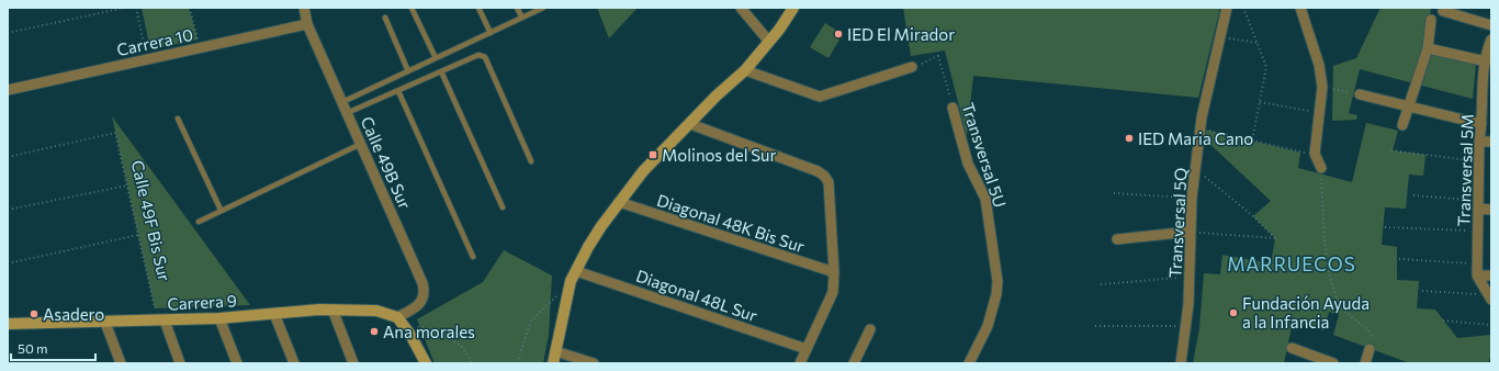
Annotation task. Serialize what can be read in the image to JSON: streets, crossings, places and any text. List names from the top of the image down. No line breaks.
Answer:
{"streets":{"street":["Carrera 10","Transversal 5U","Calle 49B Sur","Transversal 5M","Diagonal 48K Bis Sur","Transversal 5Q","Diagonal 48L Sur","Carrera 9"],"path":["Calle 49F Bis Sur"]},"crossings":[["Carrera 10","Calle 49B Sur"],["Calle 49B Sur","Carrera 9"],["Calle 49F Bis Sur","Carrera 9"]],"districts":["MARRUECOS"],"places":{"other":["IED El Mirador","IED Maria Cano","Fundación Ayuda a la Infancia","Asadero","Ana morales"],"transit":["Molinos del Sur"]},"scale_bar":"50 m"}
